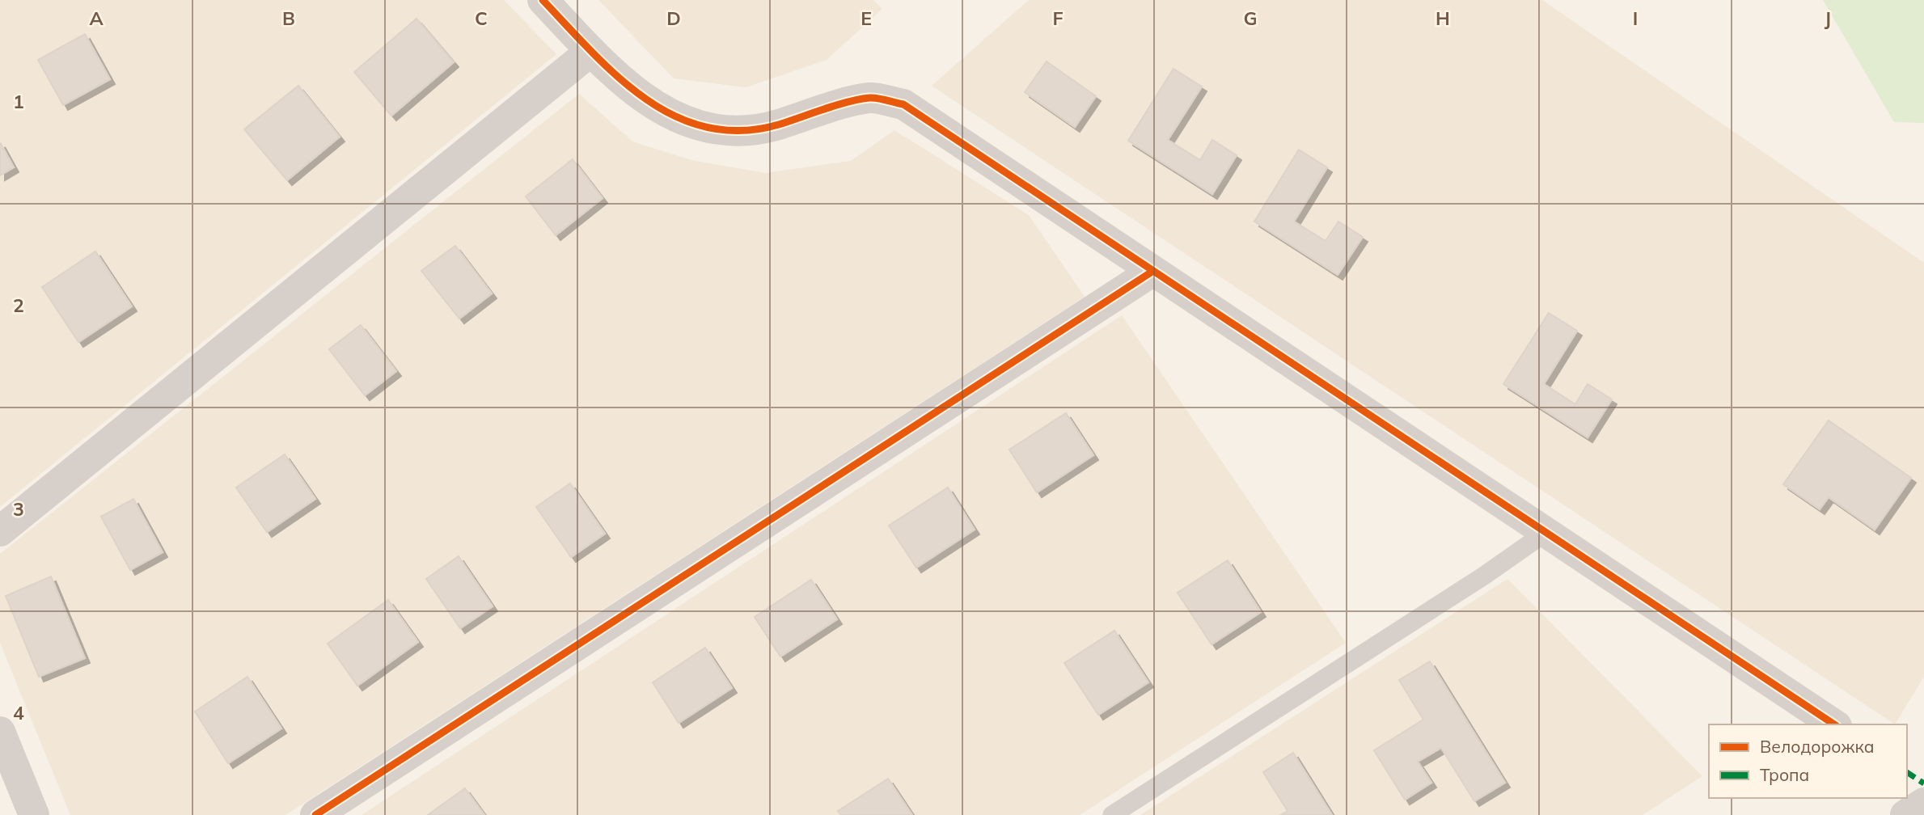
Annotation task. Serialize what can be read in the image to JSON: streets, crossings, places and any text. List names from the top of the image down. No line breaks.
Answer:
{"legend":["Велодорожка","Тропа"],"grid":{"columns":["A","B","C","D","E","F","G","H","I","J"],"rows":["1","2","3","4"]}}
